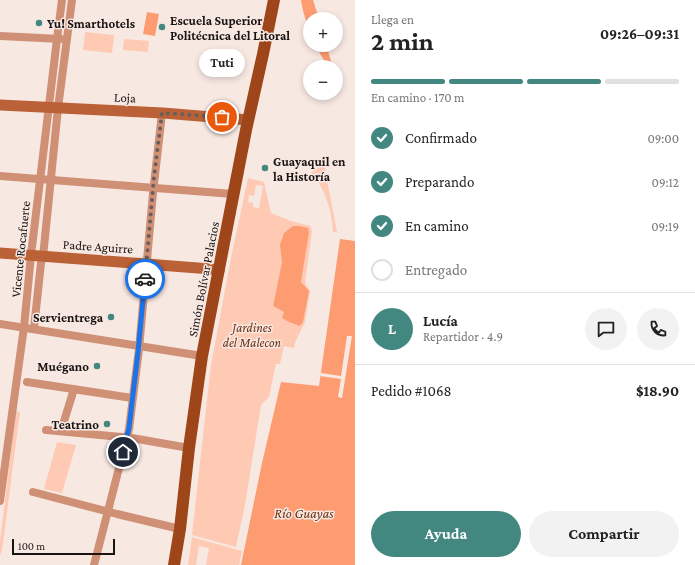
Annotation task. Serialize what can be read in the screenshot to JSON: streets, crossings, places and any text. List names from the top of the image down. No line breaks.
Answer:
{"streets":{"main road":["Loja","Padre Aguirre","Simón Bolívar Palacios"],"street":["Vicente Rocafuerte"]},"crossings":[["Loja","Vicente Rocafuerte"],["Loja","Simón Bolívar Palacios"],["Padre Aguirre","Vicente Rocafuerte"],["Padre Aguirre","Simón Bolívar Palacios"]],"water":["Río Guayas"],"parks":["Jardines del Malecon"],"places":["Yu! Smarthotels","Escuela Superior Politécnica del Litoral","Tuti","Guayaquil en la Historía","Servientrega","Muégano","Teatrino"],"scale_bar":"100 m","page":{"heading":["2 min","Llega en","09:26–09:31"],"panel":["Lucía","Repartidor · 4.9","Pedido #1068","$18.90"],"map_buttons":["+","−"],"bubble":"Tuti","bar":"En camino · 170 m","list":[["Confirmado","09:00"],["Preparando","09:12"],["En camino","09:19"],"Entregado"],"round":"L","buttons":["Ayuda","Compartir"],"scale":"100 m"}}
